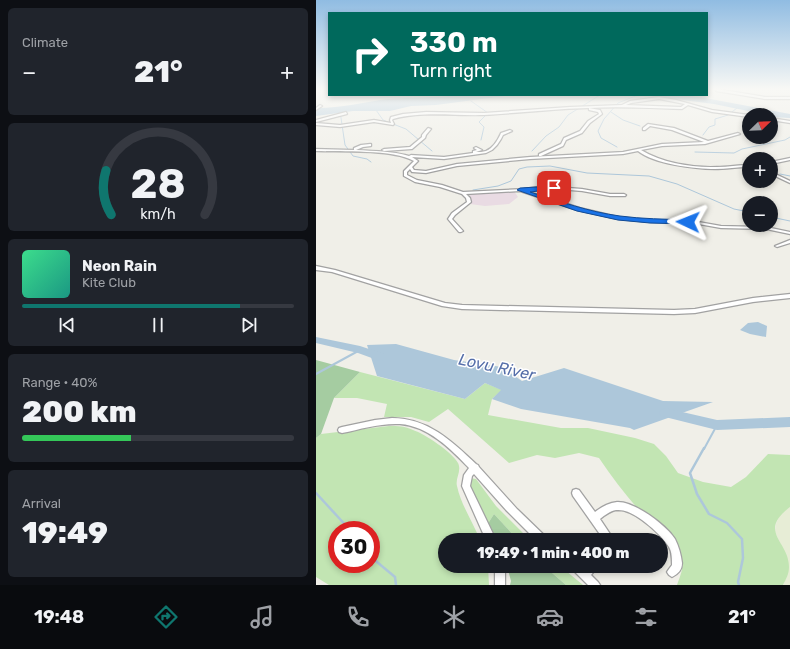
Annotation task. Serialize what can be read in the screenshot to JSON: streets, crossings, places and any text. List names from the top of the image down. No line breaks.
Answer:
{"water":["Lovu River"],"north":"top right","page":{"tile":["Climate",["Range · 40%","200 km"],["Arrival","19:49"]],"turn":["330 m","Turn right"],"heat":["−","21°","+"],"map_buttons":["+","−"],"song":["Neon Rain","Kite Club"],"limit":"30","trip":"19:49 · 1 min · 400 m","tabs":["19:48","21°"],"gauge":["28","km/h"]}}
